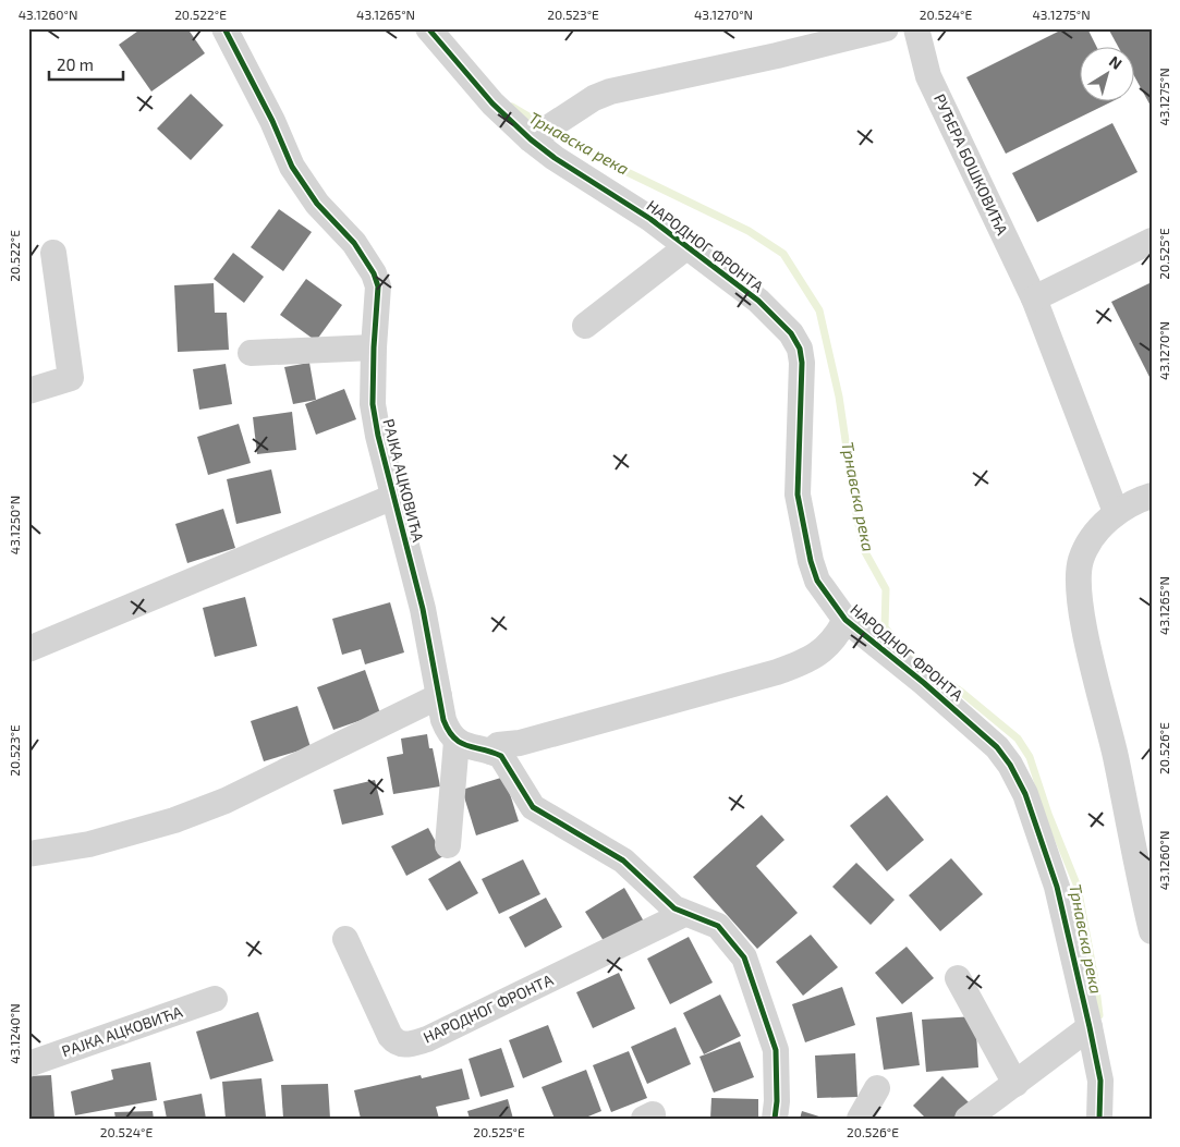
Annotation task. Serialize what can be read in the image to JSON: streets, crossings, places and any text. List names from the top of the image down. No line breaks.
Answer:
{"streets":{"street":["РУЂЕРА БОШКОВИЋА","НАРОДНОГ ФРОНТА","РАЈКА АЦКОВИЋА"]},"water":["Трнавска река"],"scale_bar":"20 m","north":"top right","coordinates":["43.1260°N","20.522°E","43.1265°N","20.523°E","43.1270°N","20.524°E","43.1275°N","20.525°E","43.1250°N","20.526°E","43.1240°N"]}
